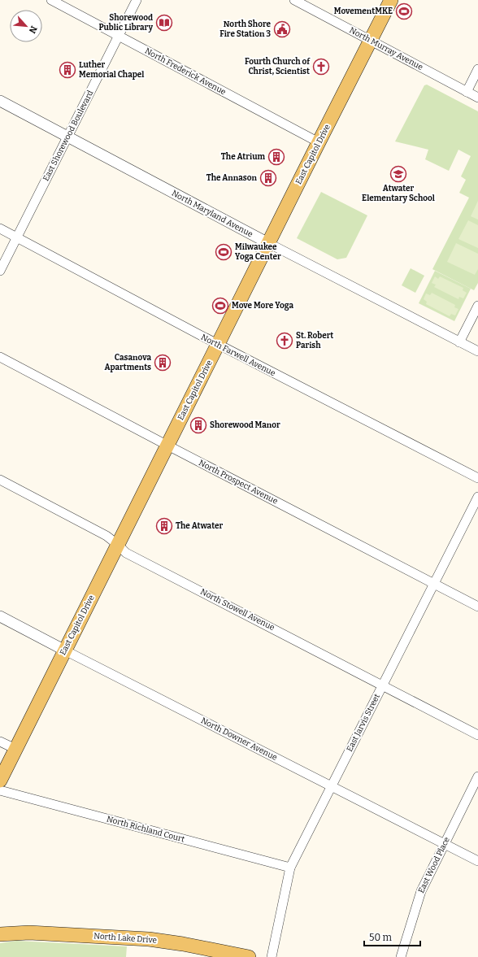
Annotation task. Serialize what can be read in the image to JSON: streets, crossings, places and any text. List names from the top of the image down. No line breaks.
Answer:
{"streets":{"main road":["East Capitol Drive","North Lake Drive"],"street":["North Murray Avenue","North Frederick Avenue","East Shorewood Boulevard","North Maryland Avenue","North Farwell Avenue","North Prospect Avenue","North Stowell Avenue","East Jarvis Street","North Downer Avenue","North Richland Court","East Wood Place"]},"crossings":[["North Murray Avenue","East Capitol Drive"],["North Frederick Avenue","East Shorewood Boulevard"],["North Frederick Avenue","East Capitol Drive"],["East Shorewood Boulevard","North Maryland Avenue"],["East Shorewood Boulevard","North Farwell Avenue"],["East Capitol Drive","North Maryland Avenue"],["East Capitol Drive","North Farwell Avenue"],["East Capitol Drive","North Prospect Avenue"],["East Capitol Drive","North Stowell Avenue"],["East Capitol Drive","North Downer Avenue"],["North Prospect Avenue","East Jarvis Street"],["North Stowell Avenue","East Jarvis Street"],["East Jarvis Street","North Downer Avenue"],["East Jarvis Street","North Richland Court"],["North Downer Avenue","East Wood Place"]],"places":{"sports":["MovementMKE","Milwaukee Yoga Center","Move More Yoga"],"library":["Shorewood Public Library"],"public building":["North Shore Fire Station 3"],"church":["Fourth Church of Christ, Scientist","St. Robert Parish"],"building":["Luther Memorial Chapel","The Atrium","The Annason","Casanova Apartments","Shorewood Manor","The Atwater"],"school or university":["Atwater Elementary School"]},"scale_bar":"50 m","north":"bottom right"}
